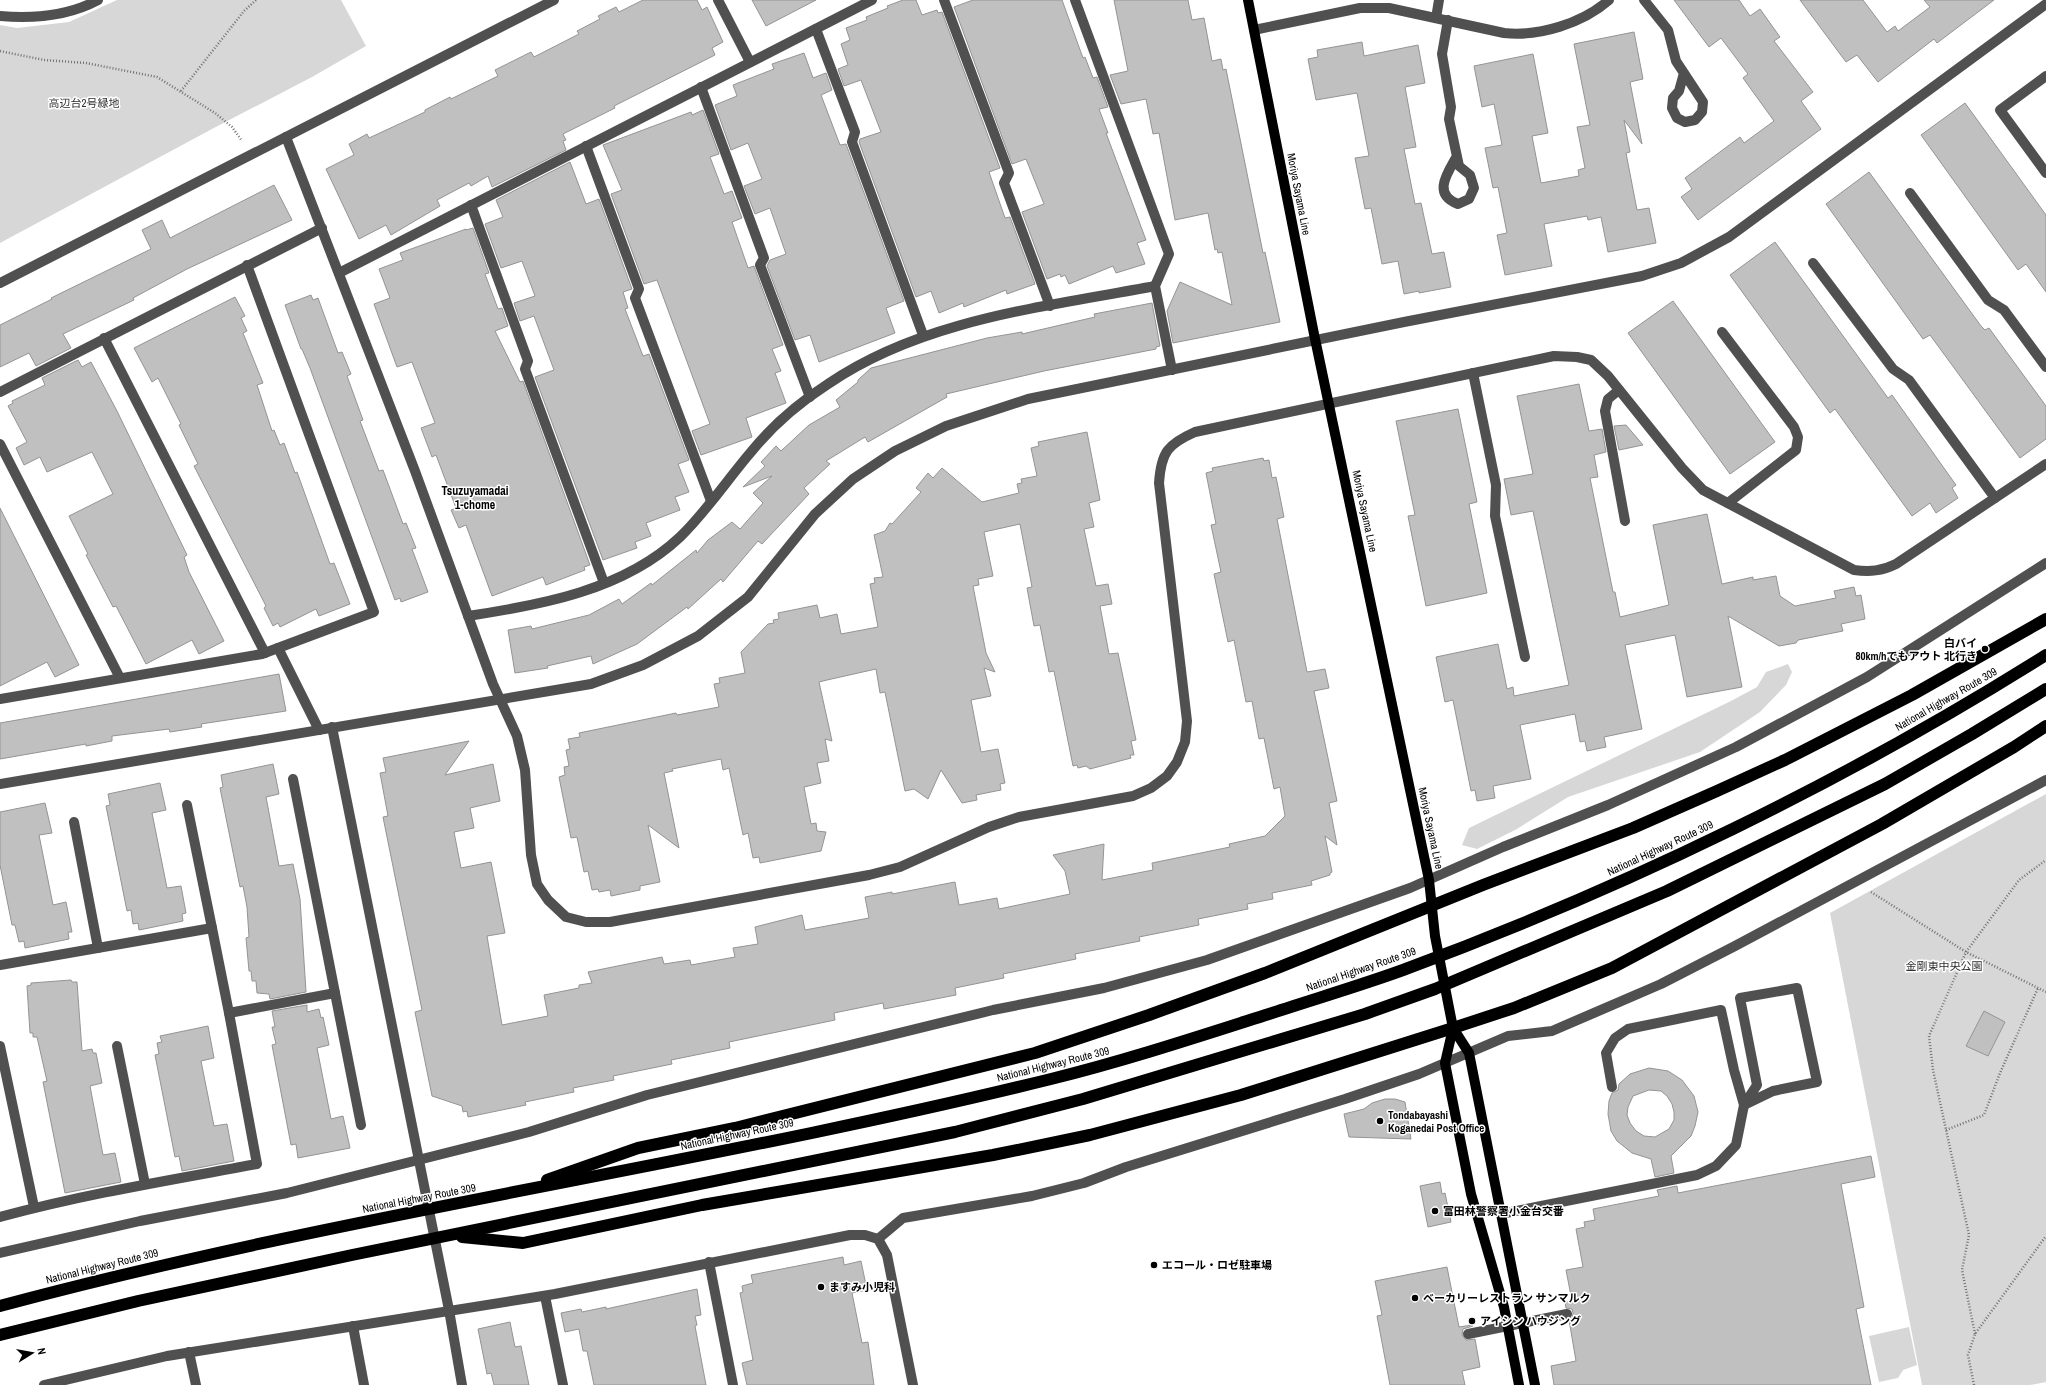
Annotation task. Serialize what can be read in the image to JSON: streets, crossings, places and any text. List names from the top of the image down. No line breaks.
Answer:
{"streets":{"highway":["National Highway Route 309"],"main road":["Moriya Sayama Line"]},"districts":["Tsuzuyamadai 1-chome"],"parks":["高辺台2号緑地","金剛東中央公園"],"places":["白バイ 80km/hでもアウト 北行き","Tondabayashi Koganedai Post Office","富田林警察署小金台交番","エコール・ロゼ駐車場","ますみ小児科","ベーカリーレストラン サンマルク","アイシン ハウジング"],"north":"right"}
